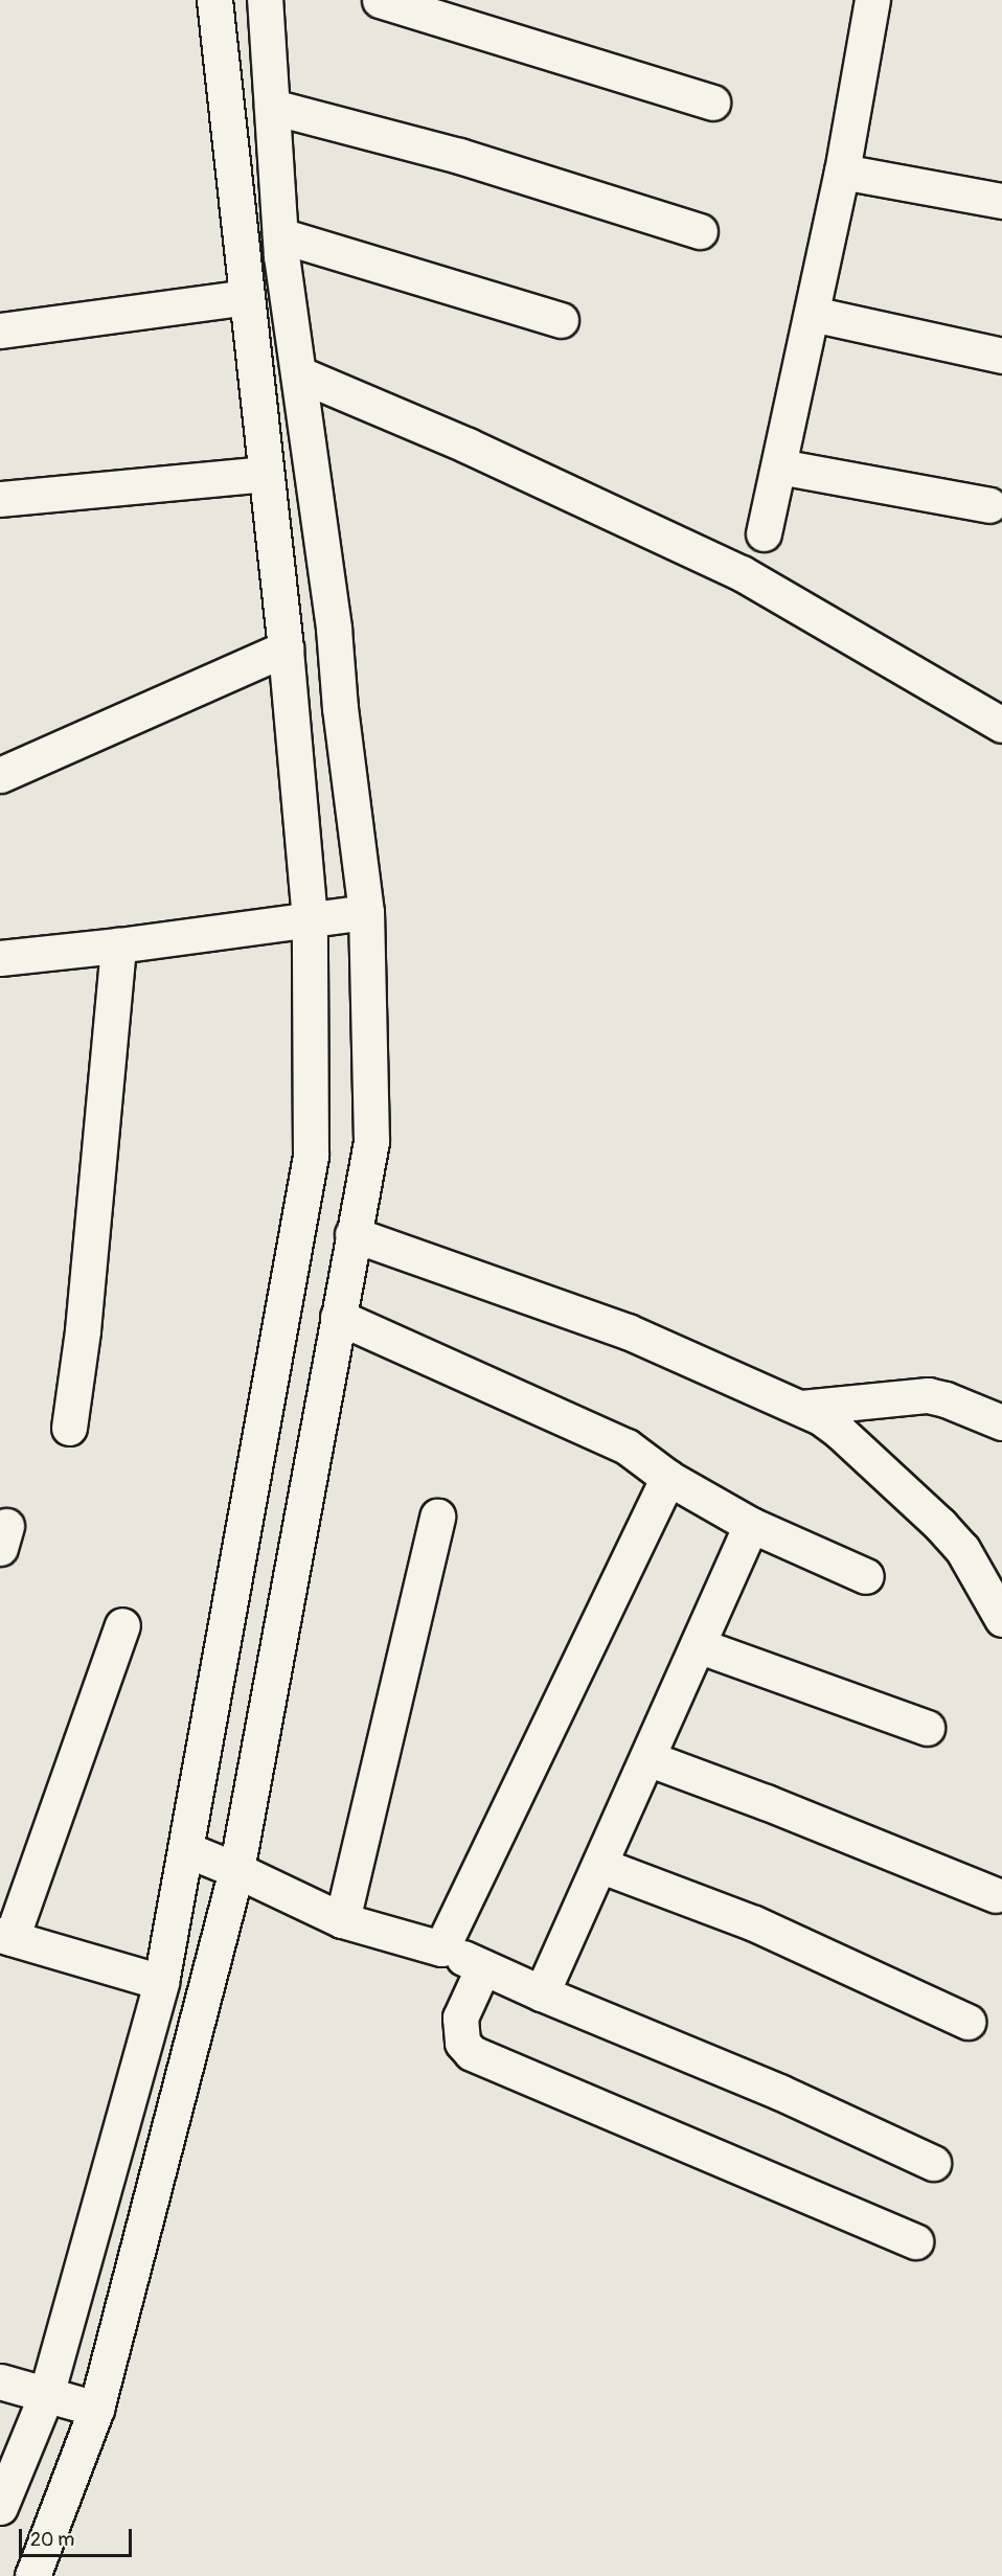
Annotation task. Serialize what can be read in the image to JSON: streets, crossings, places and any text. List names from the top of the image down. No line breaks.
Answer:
{"scale_bar":"20 m"}
